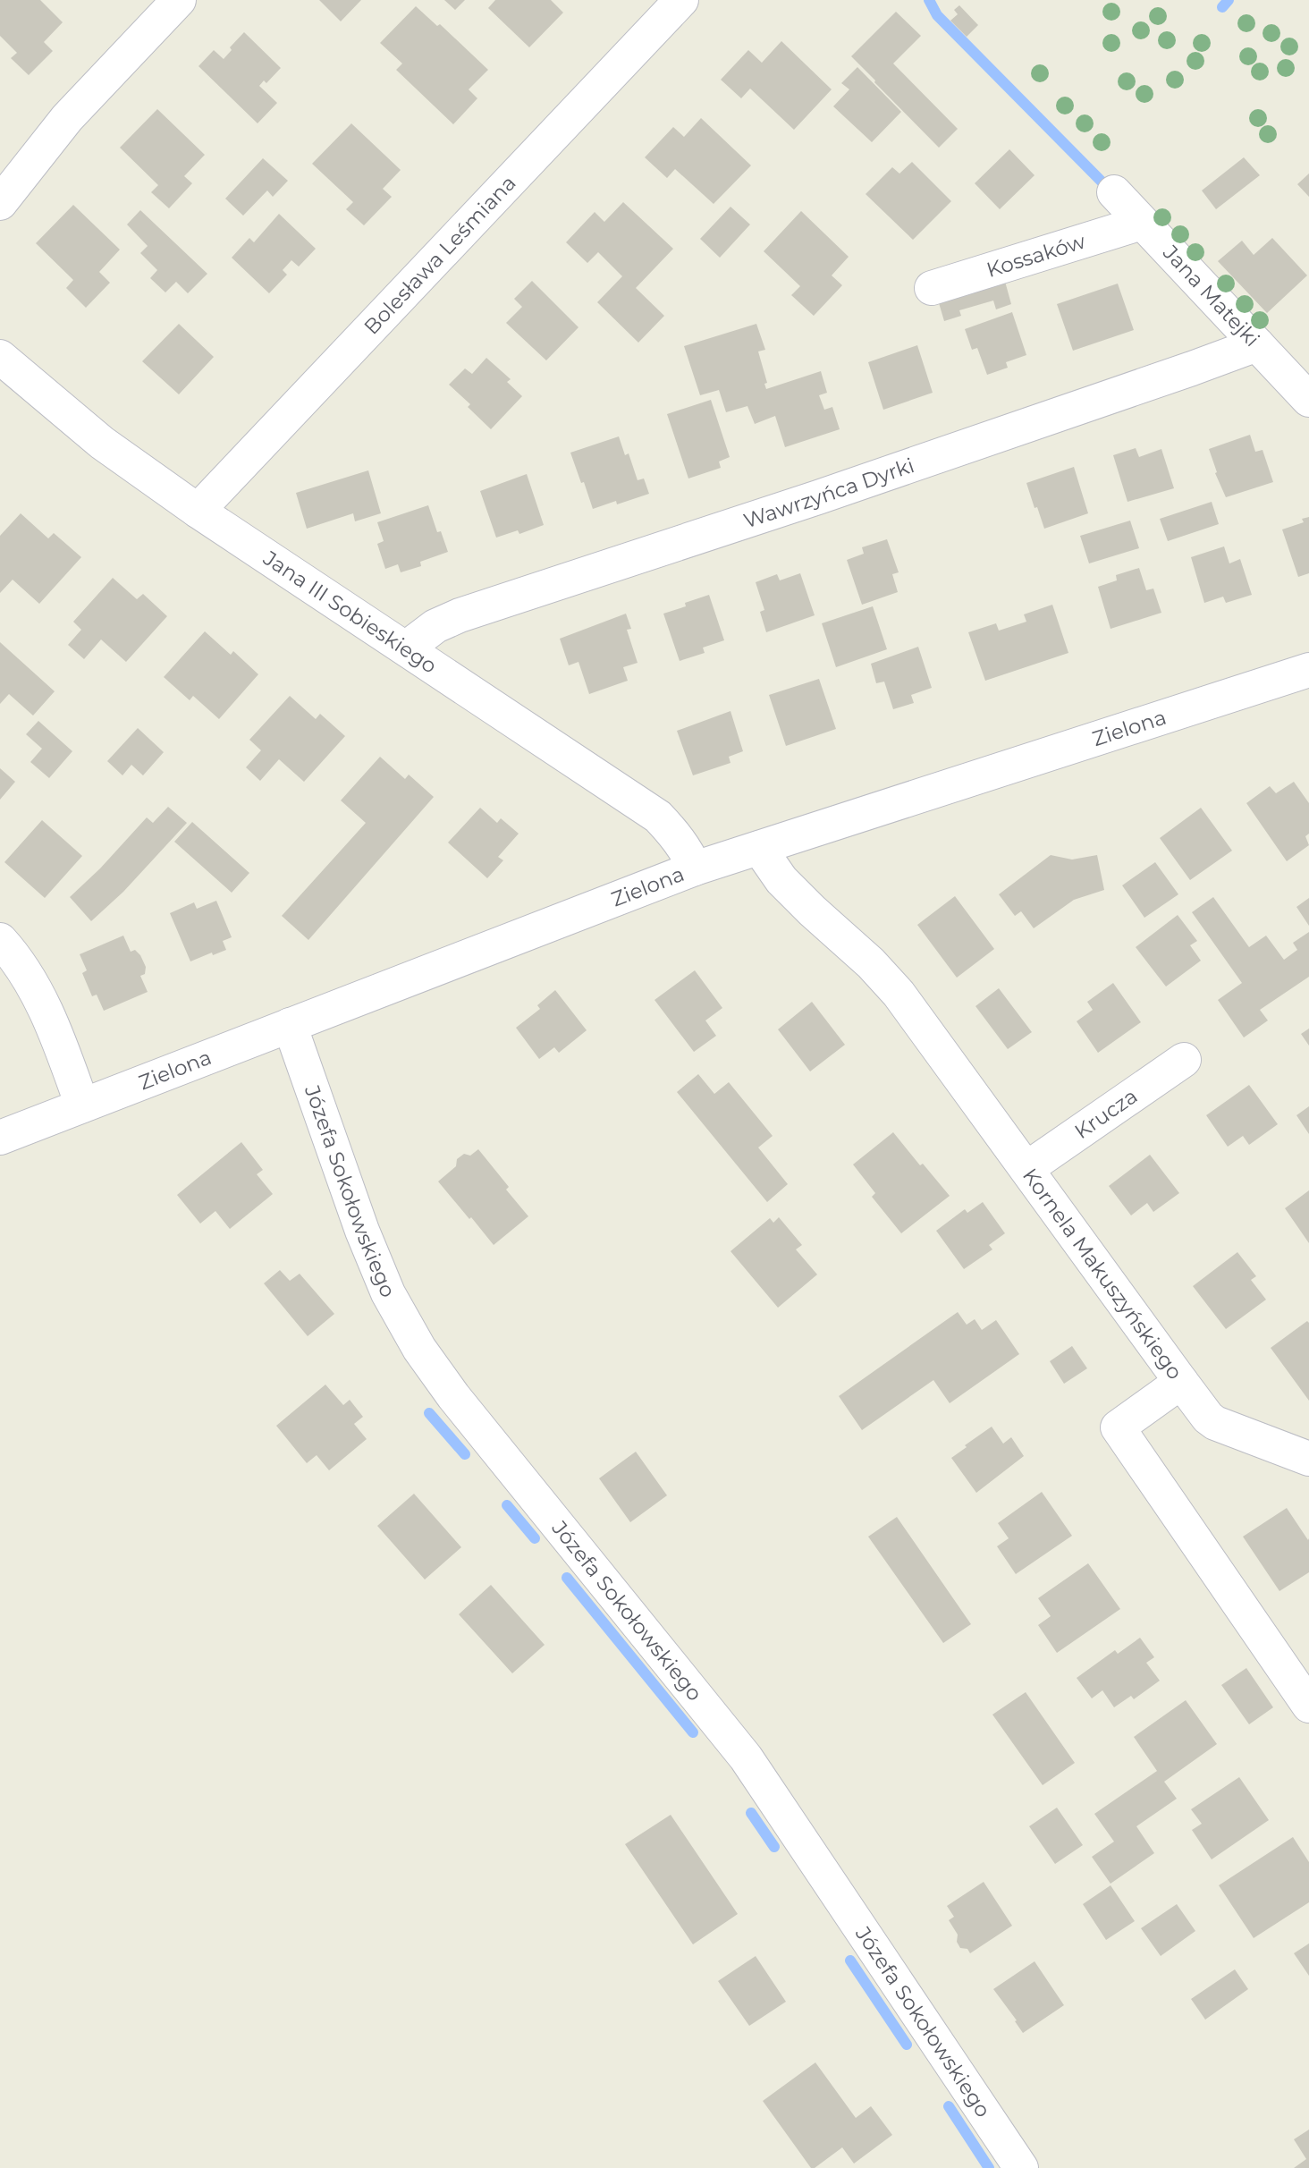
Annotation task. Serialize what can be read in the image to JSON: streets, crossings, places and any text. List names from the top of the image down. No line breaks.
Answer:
{"streets":{"street":["Bolesława Leśmiana","Kossaków","Jana Matejki","Wawrzyńca Dyrki","Jana III Sobieskiego","Zielona","Krucza","Józefa Sokołowskiego","Kornela Makuszyńskiego"]},"crossings":[["Bolesława Leśmiana","Jana III Sobieskiego"],["Kossaków","Jana Matejki"],["Jana Matejki","Wawrzyńca Dyrki"],["Wawrzyńca Dyrki","Jana III Sobieskiego"],["Jana III Sobieskiego","Zielona"],["Zielona","Józefa Sokołowskiego"],["Zielona","Kornela Makuszyńskiego"],["Krucza","Kornela Makuszyńskiego"]]}
